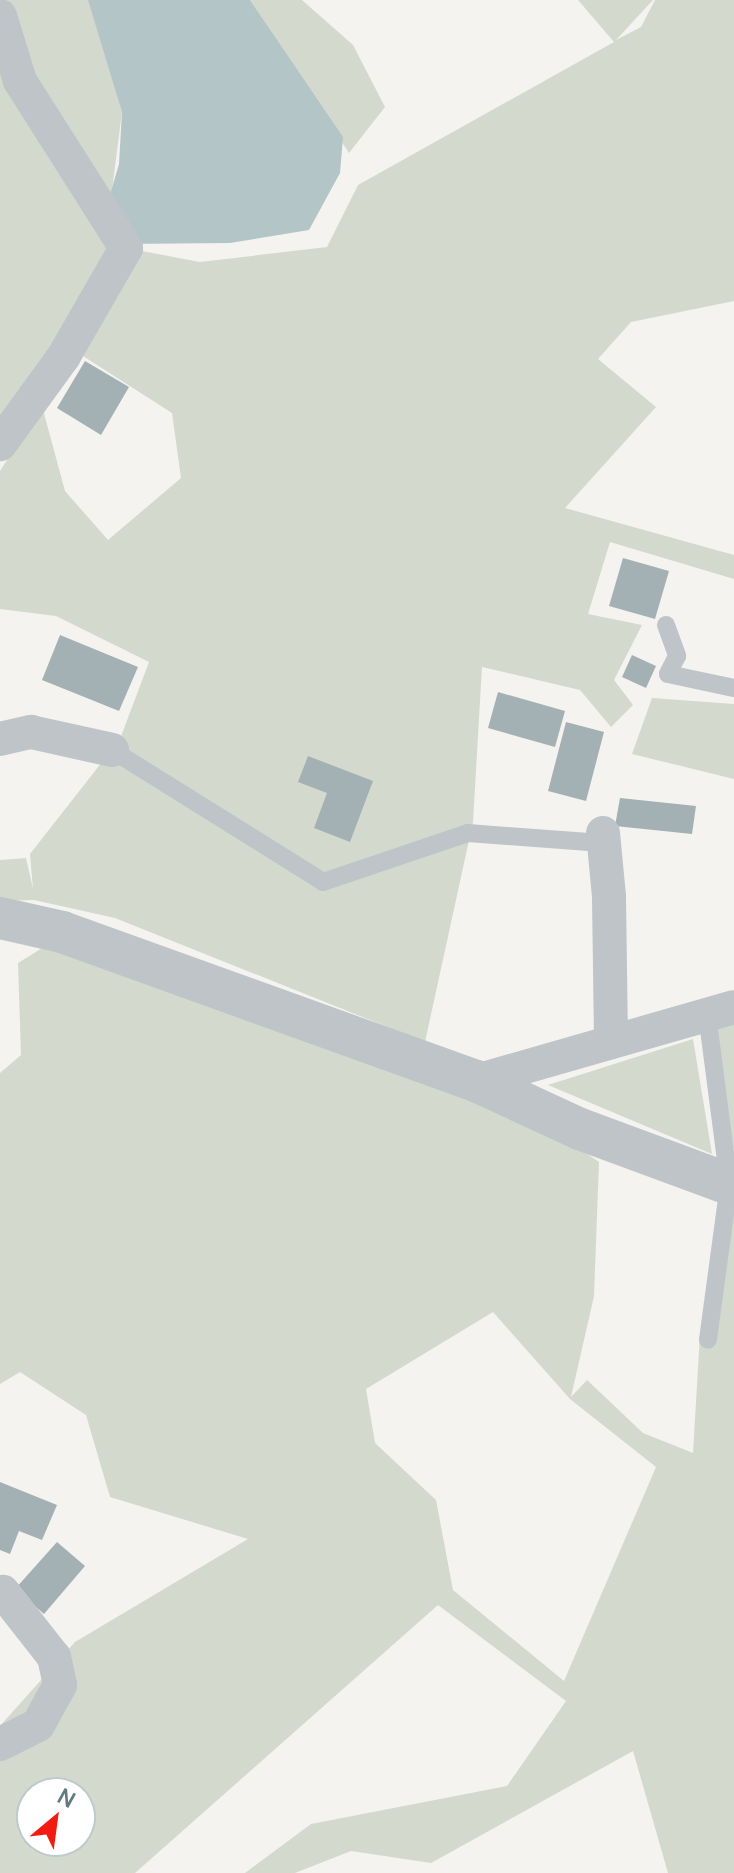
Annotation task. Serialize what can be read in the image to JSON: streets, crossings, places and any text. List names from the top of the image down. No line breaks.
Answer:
{"north":"top right"}
